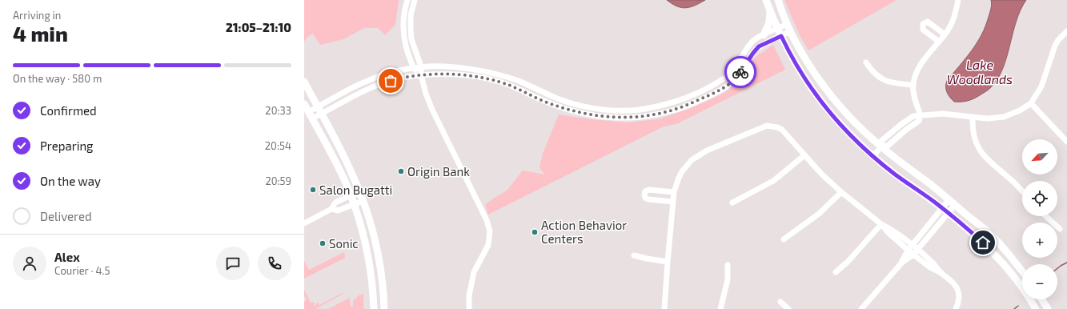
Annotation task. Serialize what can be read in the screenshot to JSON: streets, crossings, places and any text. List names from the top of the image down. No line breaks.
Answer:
{"water":["Lake Woodlands"],"places":["Origin Bank","Salon Bugatti","Action Behavior Centers","Sonic"],"north":"bottom left","page":{"heading":["4 min","Arriving in","21:05–21:10"],"panel":["Alex","Courier · 4.5"],"bar":"On the way · 580 m","list":[["Confirmed","20:33"],["Preparing","20:54"],["On the way","20:59"],"Delivered"],"map_buttons":["+","−"]}}
